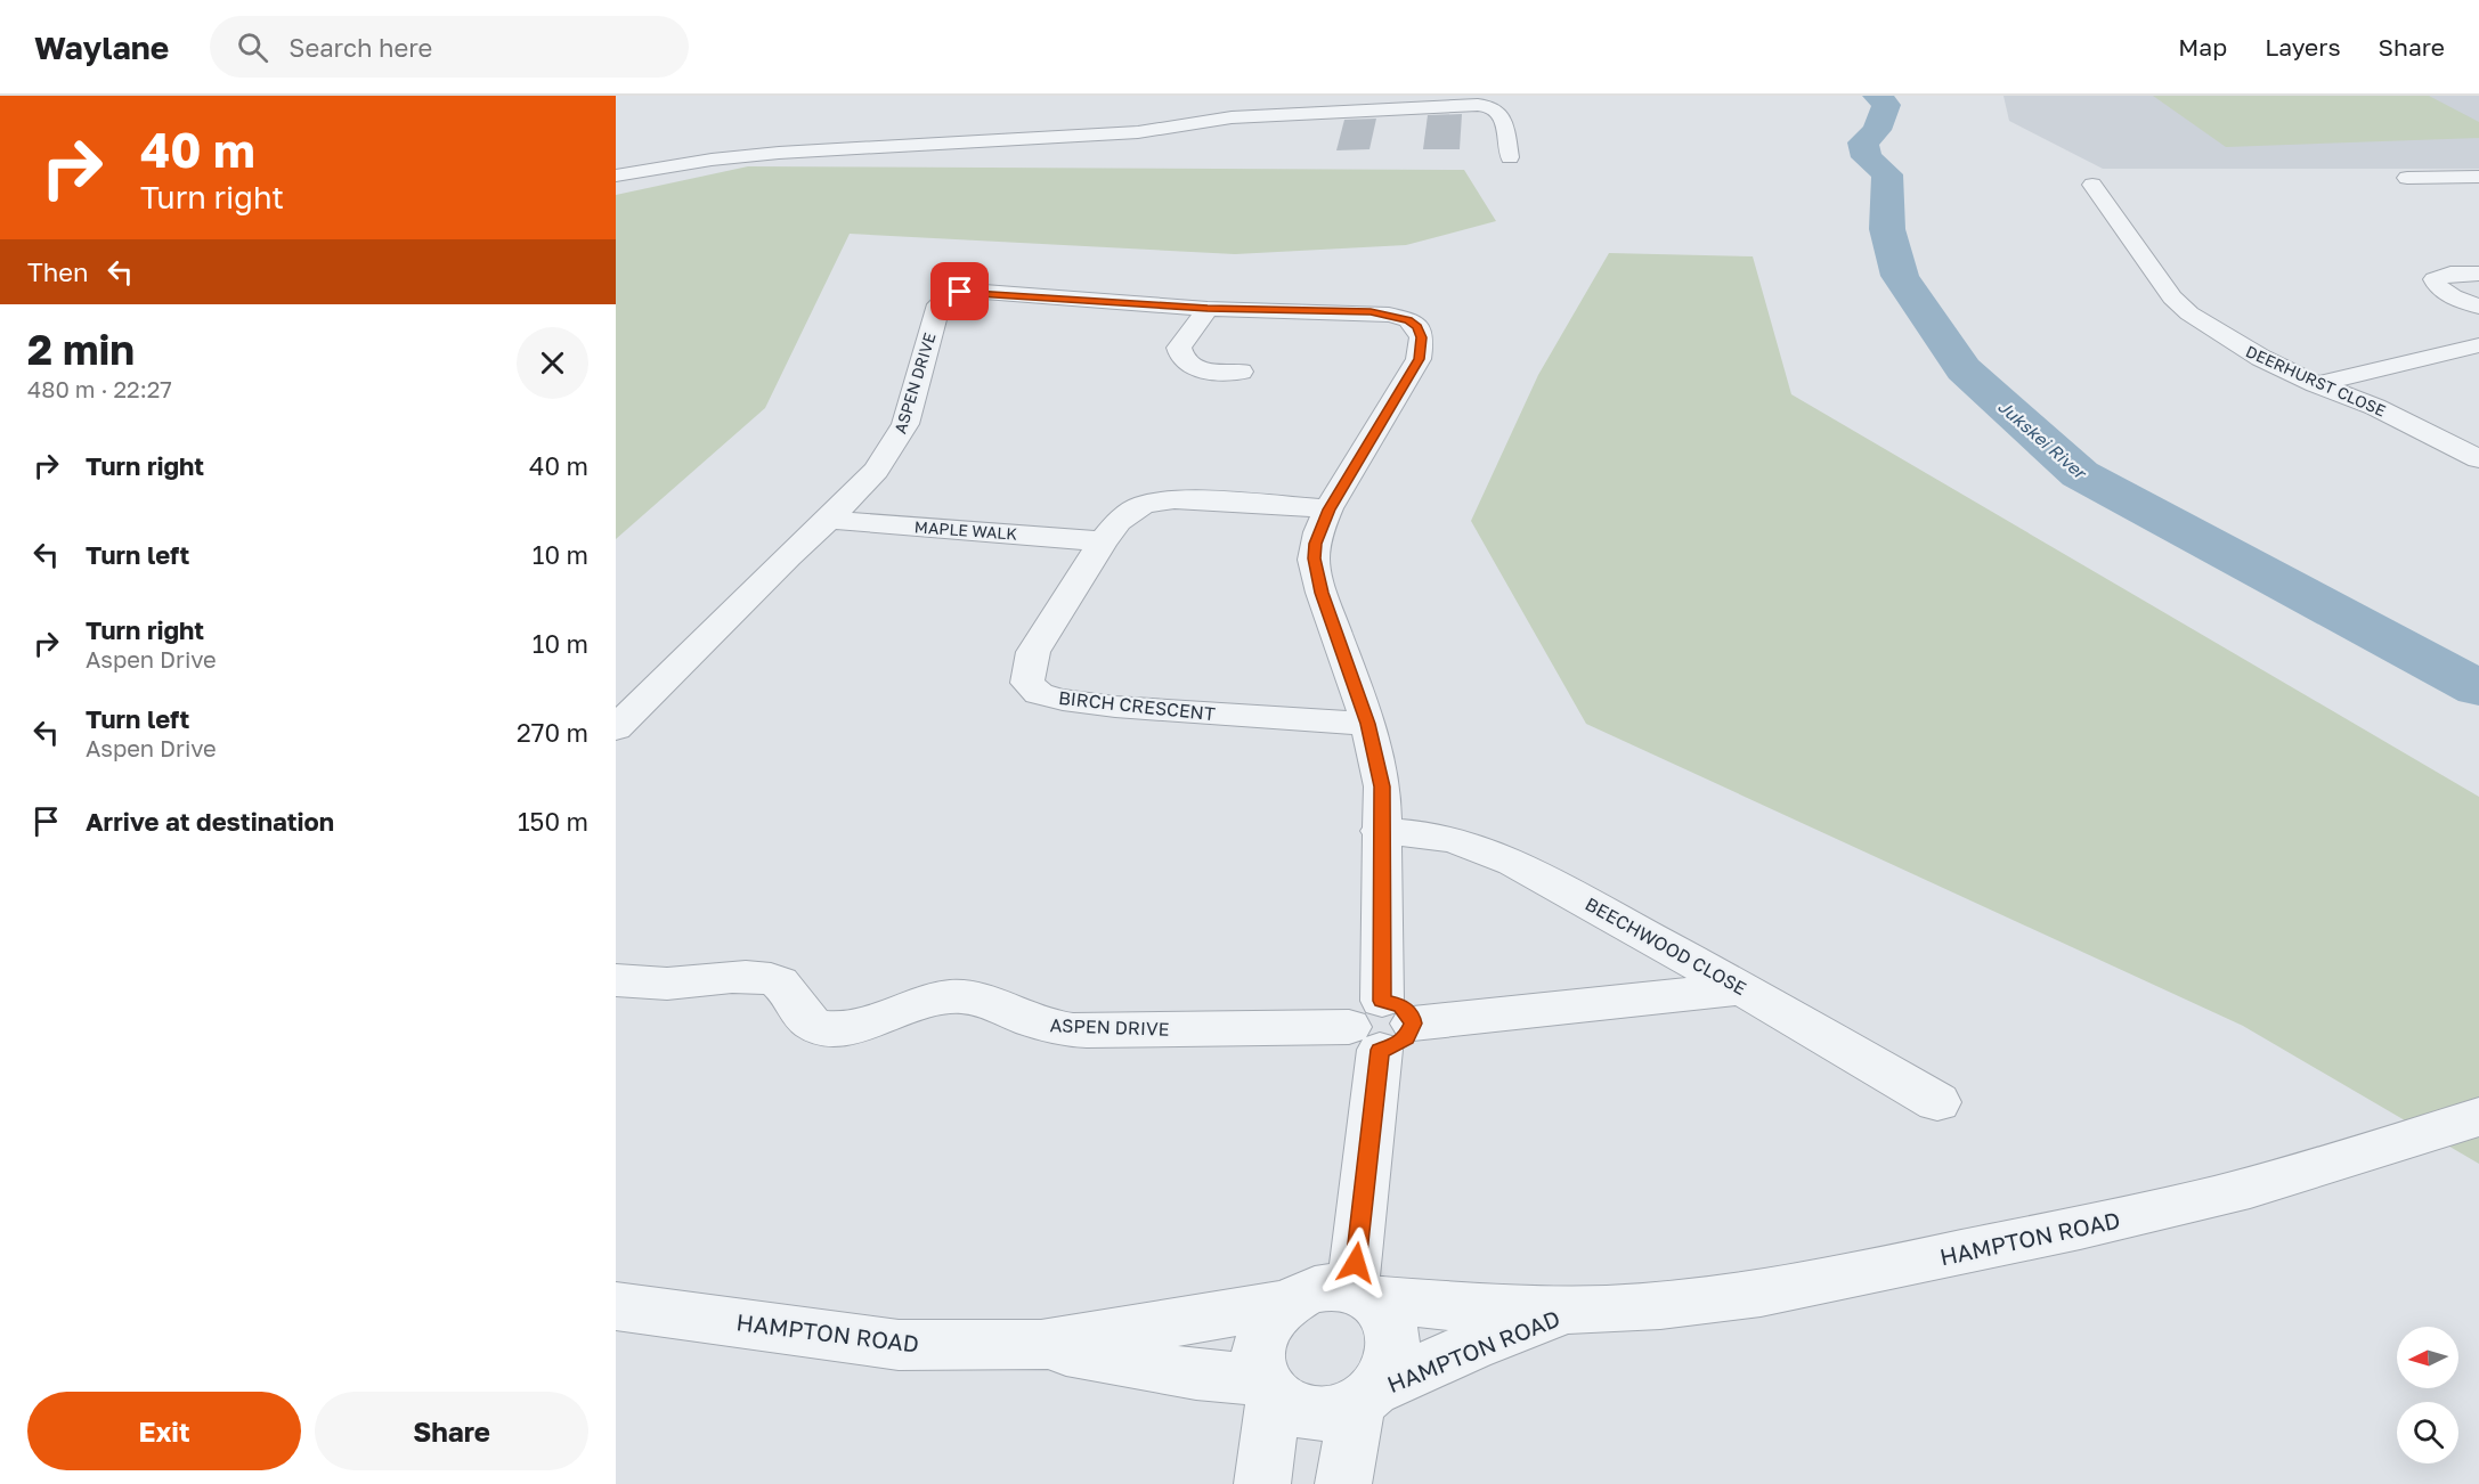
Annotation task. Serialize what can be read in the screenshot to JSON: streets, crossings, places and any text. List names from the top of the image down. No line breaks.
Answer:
{"streets":{"street":["DEERHURST CLOSE","ASPEN DRIVE","MAPLE WALK","BIRCH CRESCENT","BEECHWOOD CLOSE","HAMPTON ROAD"]},"crossings":[["ASPEN DRIVE","MAPLE WALK"],["ASPEN DRIVE","BIRCH CRESCENT"],["ASPEN DRIVE","BEECHWOOD CLOSE"],["ASPEN DRIVE","HAMPTON ROAD"],["MAPLE WALK","BIRCH CRESCENT"]],"water":["Jukskei River"],"north":"left","page":{"header":"Waylane","search":"Search here","nav":["Map","Layers","Share"],"turn":["40 m","Turn right"],"then":"Then","heading":["2 min","480 m · 22:27"],"list":[{"name":"Turn right","value":"40 m"},{"name":"Turn left","value":"10 m"},{"name":"Turn right","note":"Aspen Drive","value":"10 m"},{"name":"Turn left","note":"Aspen Drive","value":"270 m"},{"name":"Arrive at destination","value":"150 m"}],"buttons":["Exit","Share"]}}
